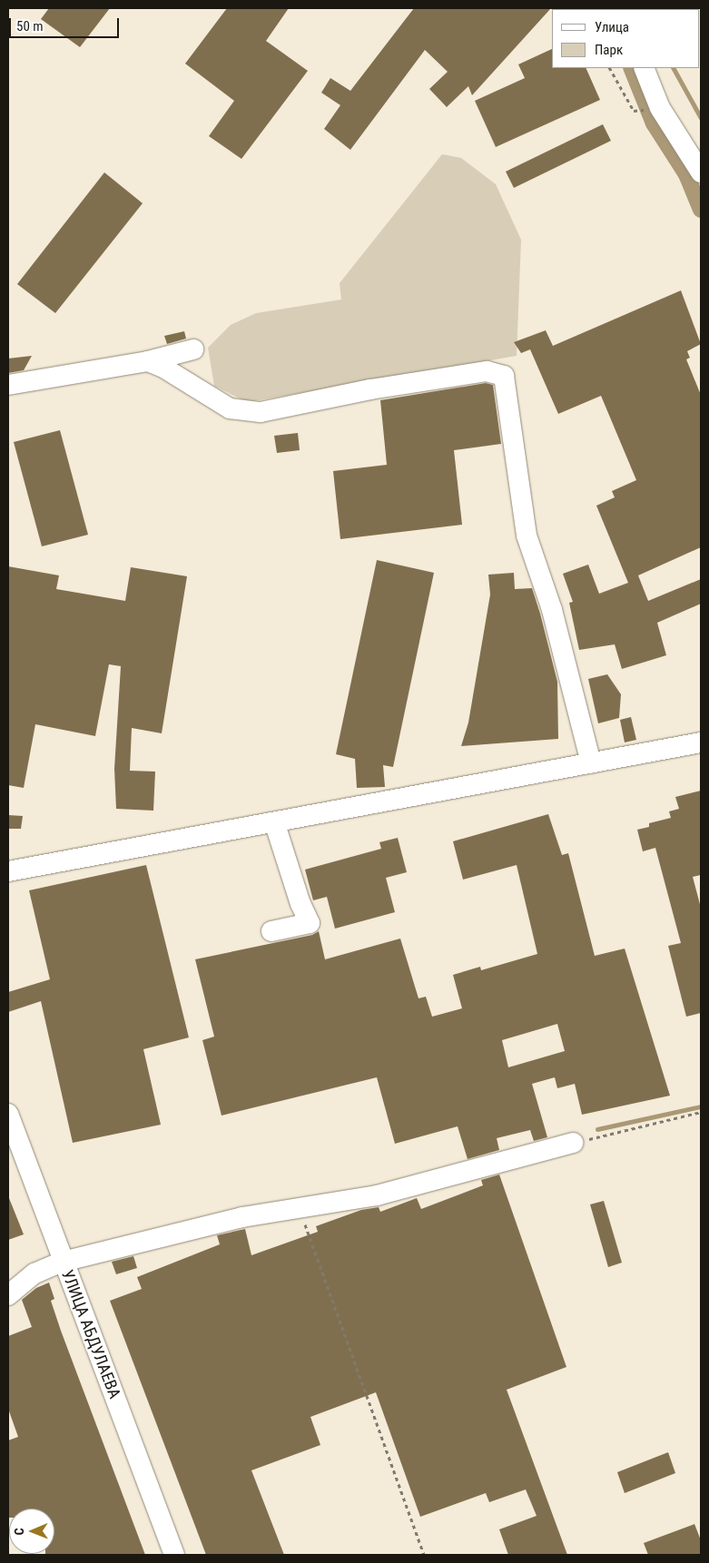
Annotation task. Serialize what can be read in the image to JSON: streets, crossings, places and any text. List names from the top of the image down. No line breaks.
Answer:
{"streets":{"street":["УЛИЦА АБДУЛАЕВА"]},"legend":["Улица","Парк"],"scale_bar":"50 m","north":"left"}
